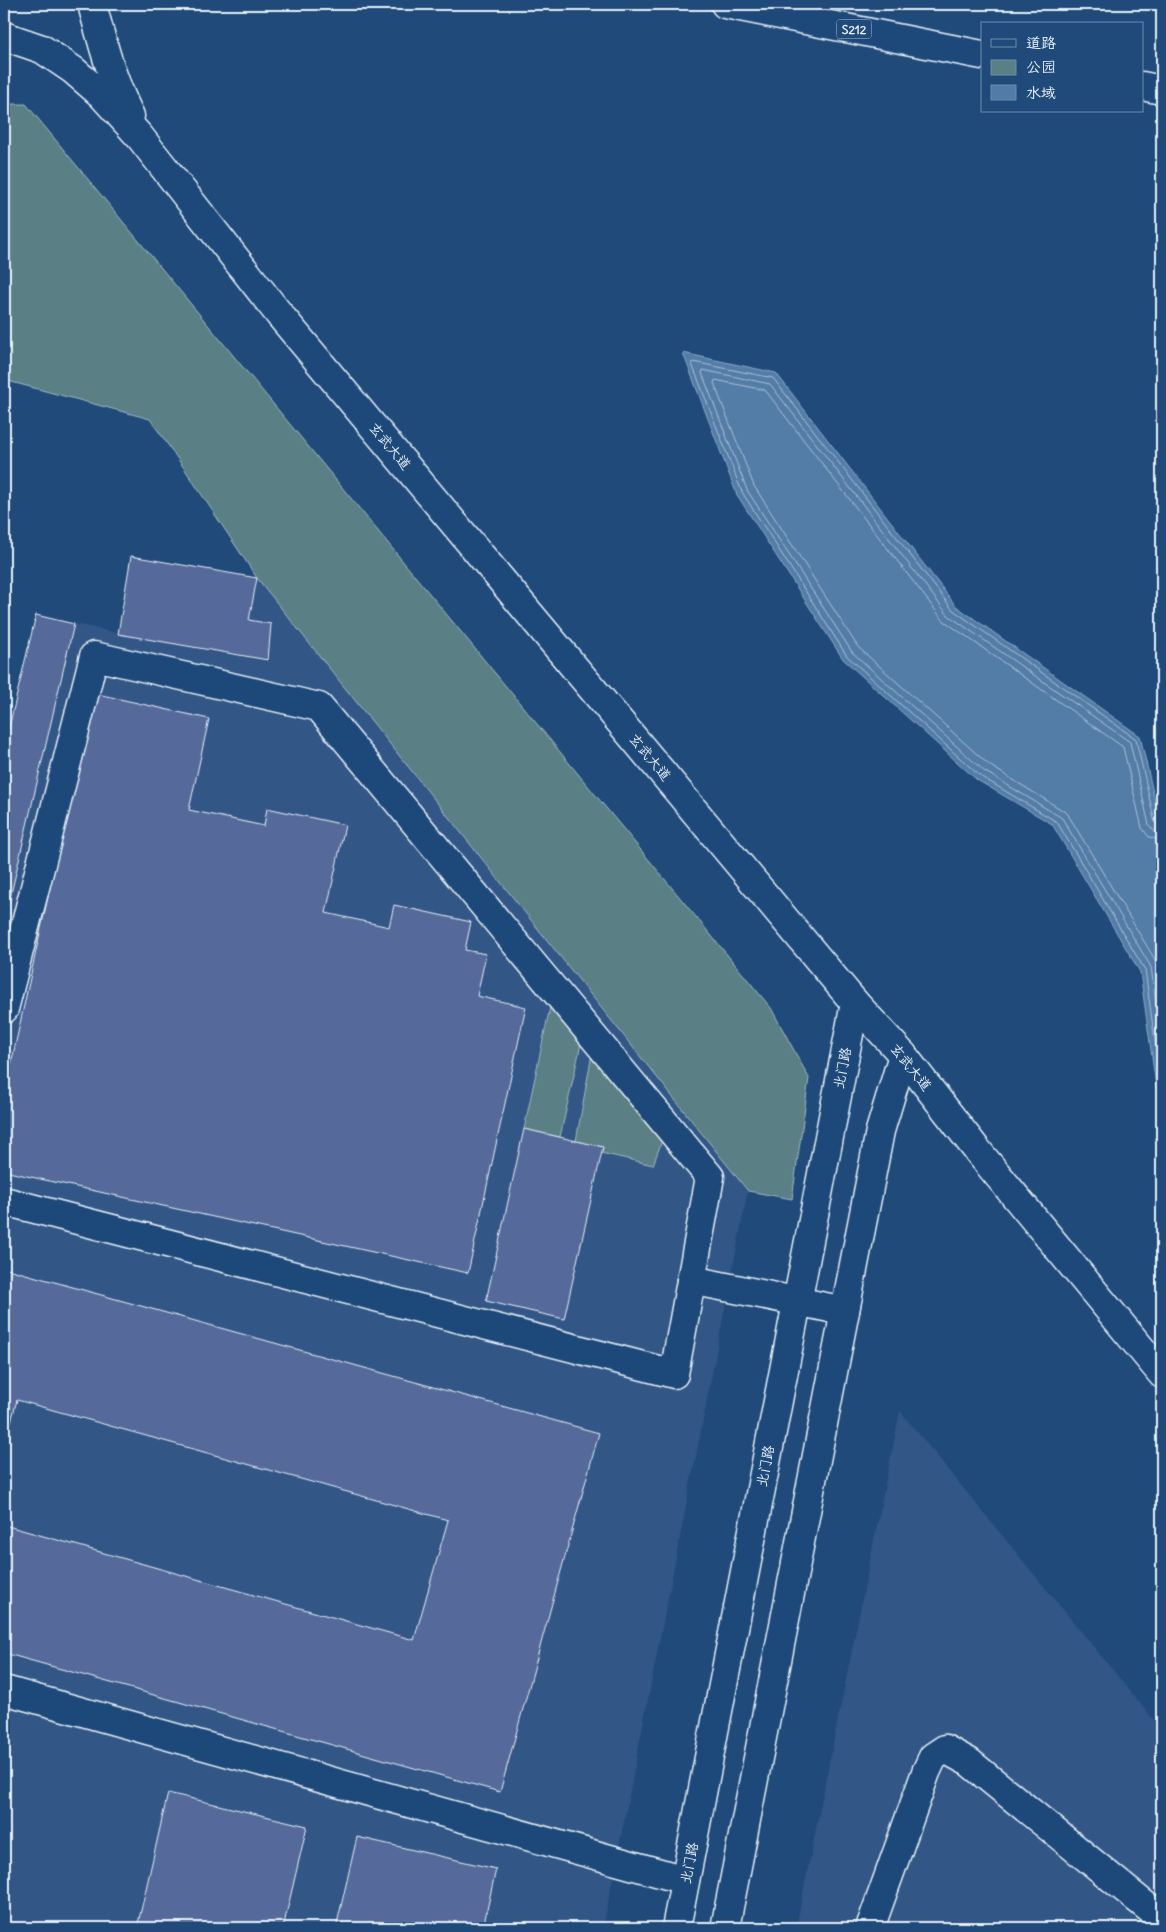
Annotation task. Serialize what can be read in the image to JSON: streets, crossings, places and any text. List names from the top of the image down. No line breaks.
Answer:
{"streets":{"main road":["S212","玄武大道","北门路"]},"crossings":[["玄武大道","北门路"]],"legend":["道路","公园","水域"]}
